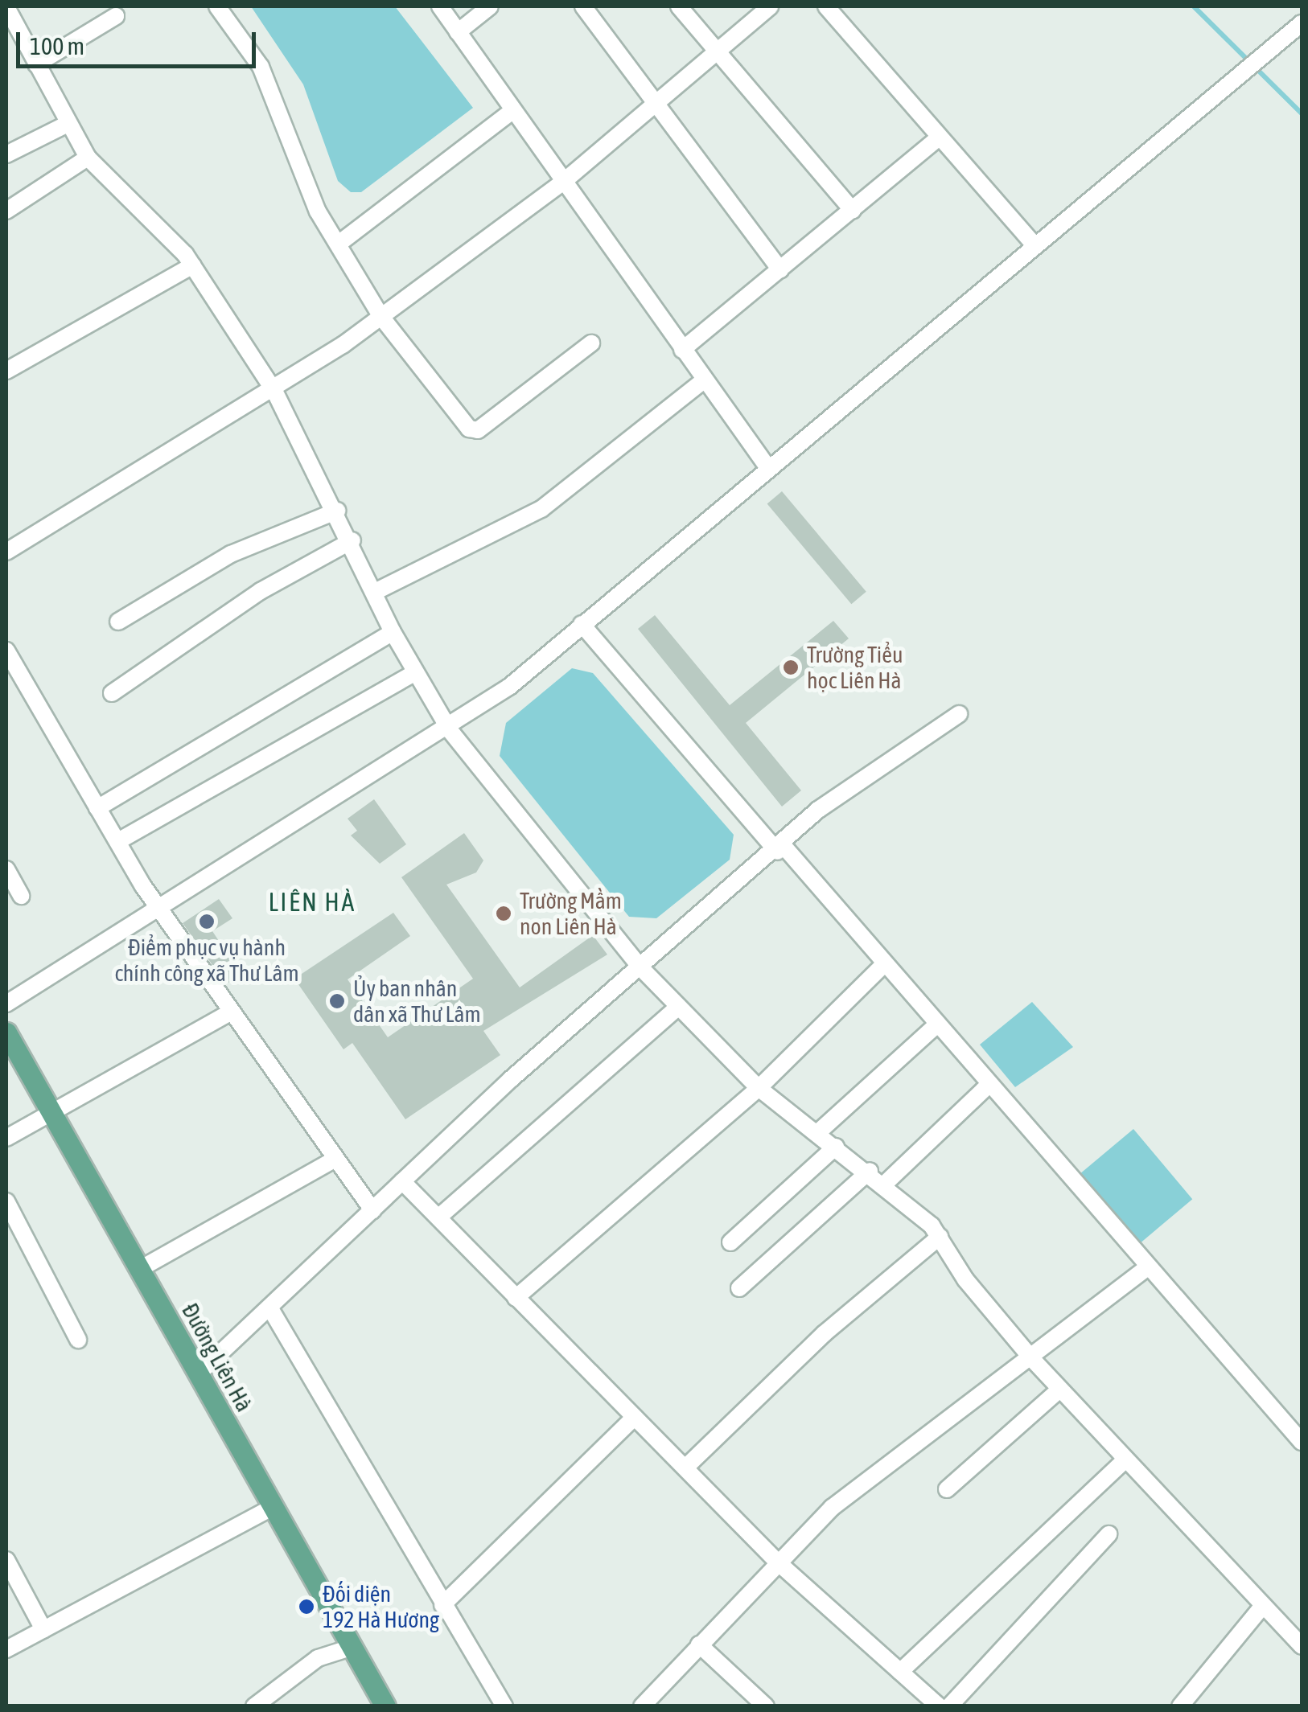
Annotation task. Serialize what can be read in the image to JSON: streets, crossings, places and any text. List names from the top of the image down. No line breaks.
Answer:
{"streets":{"main road":["Đường Liên Hà"]},"districts":["LIÊN HÀ"],"places":["Trường Tiểu học Liên Hà","Trường Mầm non Liên Hà","Điểm phục vụ hành chính công xã Thư Lâm","Ủy ban nhân dân xã Thư Lâm","Đối diện 192 Hà Hương"],"scale_bar":"100 m"}
